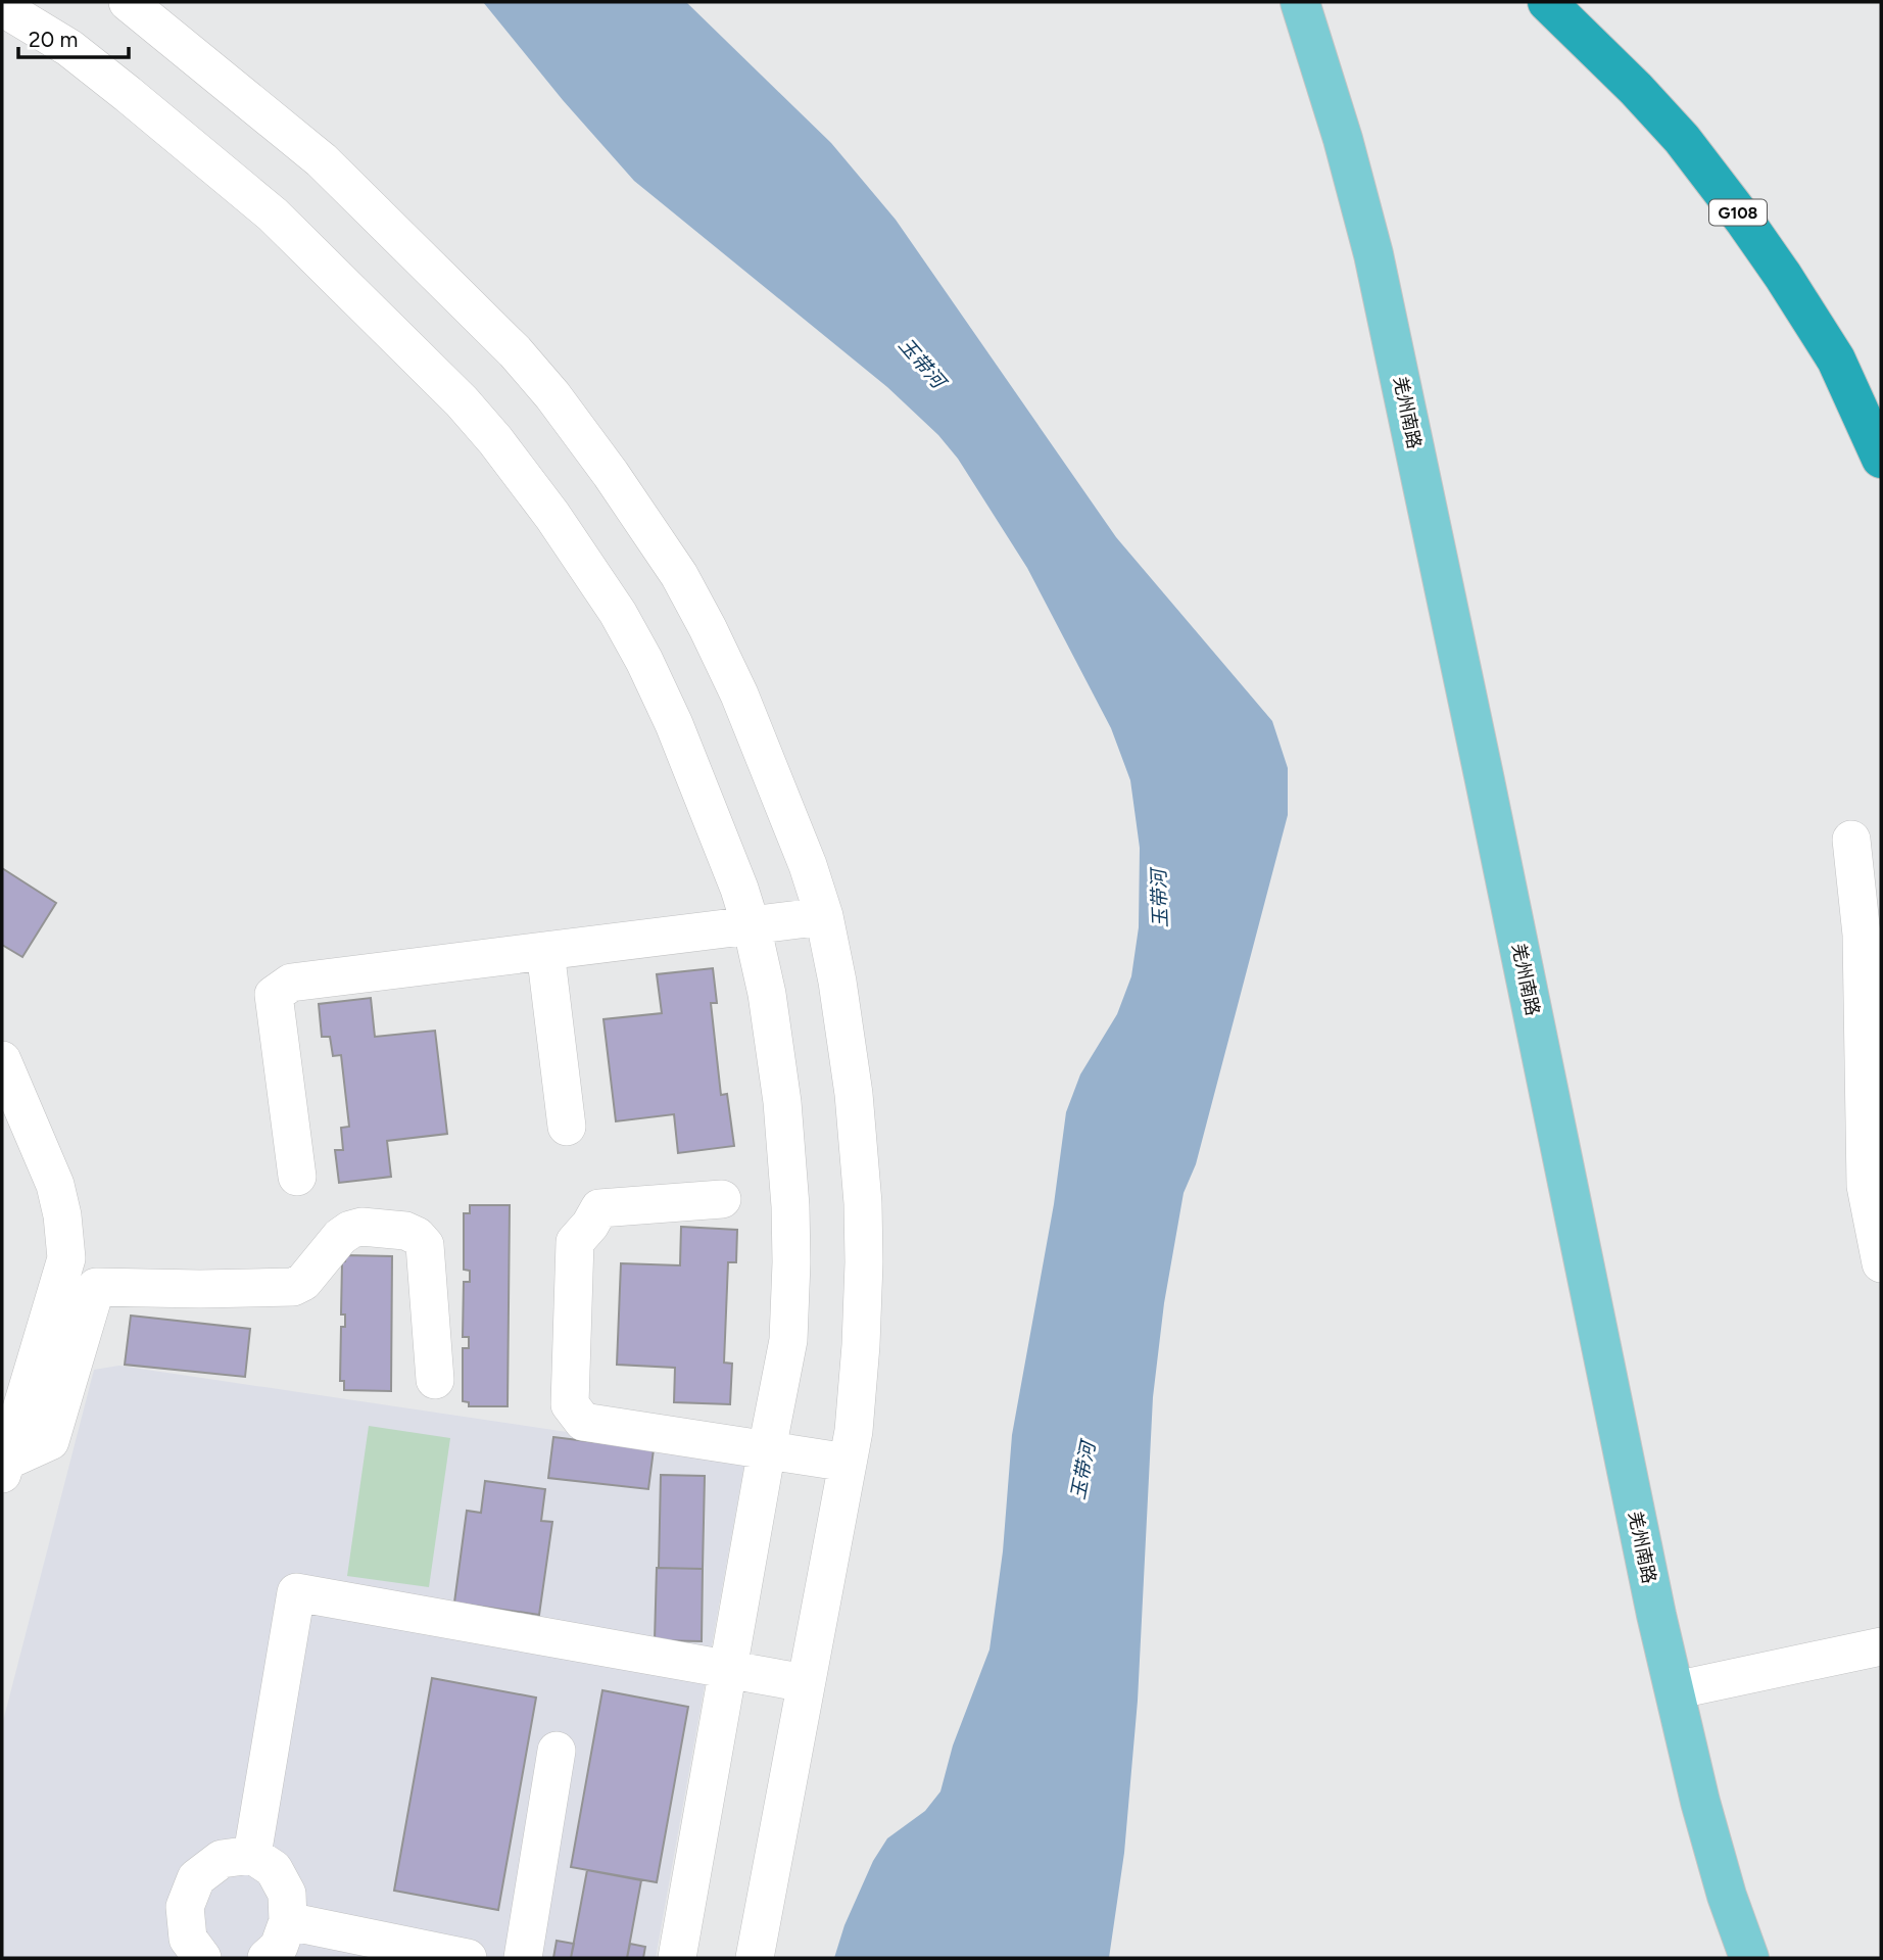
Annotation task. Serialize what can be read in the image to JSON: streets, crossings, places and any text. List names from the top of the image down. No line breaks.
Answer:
{"streets":{"highway":["G108"],"main road":["羌州南路"]},"water":["玉带河"],"scale_bar":"20 m"}
